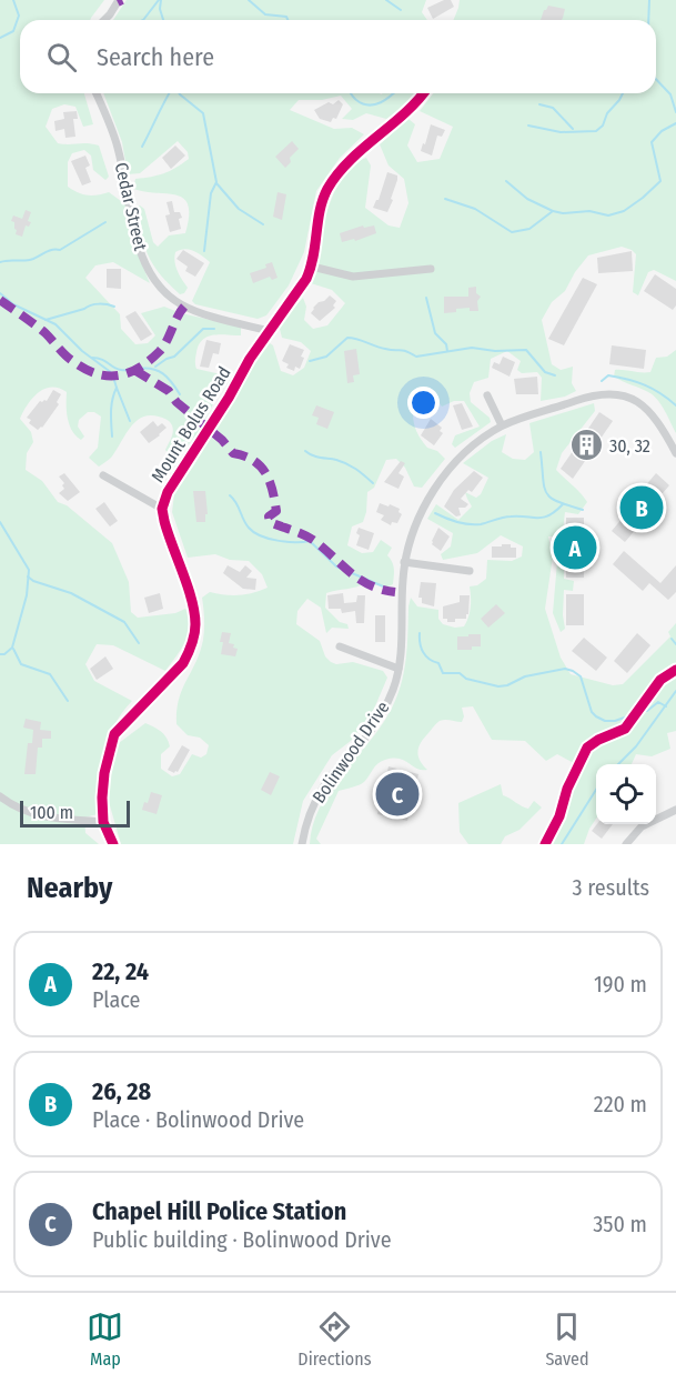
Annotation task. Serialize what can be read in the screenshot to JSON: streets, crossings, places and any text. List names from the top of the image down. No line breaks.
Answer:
{"streets":{"street":["Cedar Street","Mount Bolus Road","Bolinwood Drive"]},"crossings":[["Cedar Street","Mount Bolus Road"]],"places":{"building":["30, 32"]},"scale_bar":"100 m","page":{"search":"Search here","pins":["B","A","C"],"scale":"100 m","heading":["Nearby","3 results"],"list":[{"mark":"A","name":"22, 24","note":"Place","value":"190 m"},{"mark":"B","name":"26, 28","note":"Place · Bolinwood Drive","value":"220 m"},{"mark":"C","name":"Chapel Hill Police Station","note":"Public building · Bolinwood Drive","value":"350 m"}],"nav":["Map","Directions","Saved"]}}
